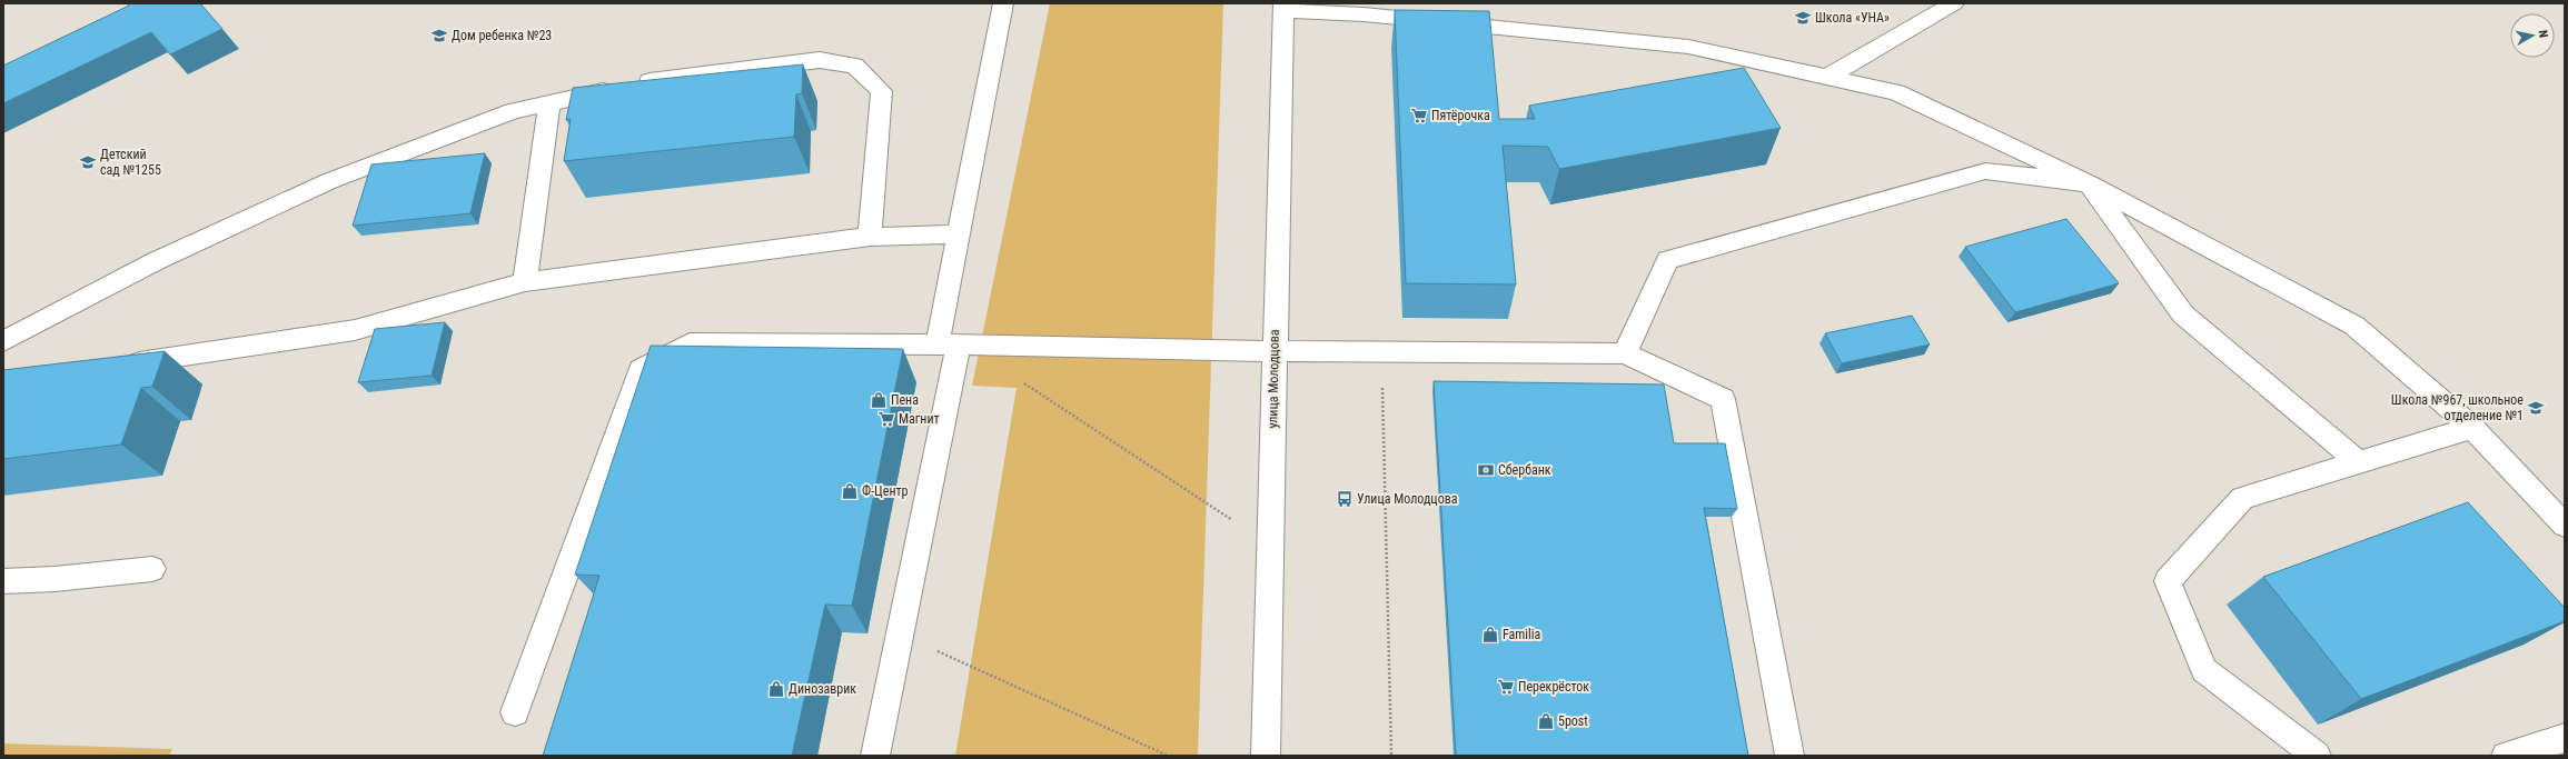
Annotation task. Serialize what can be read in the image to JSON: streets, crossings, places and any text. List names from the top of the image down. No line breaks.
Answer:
{"streets":{"street":["улица Молодцова"]},"places":{"school or university":["Школа «УНА»","Дом ребенка №23","Детский сад №1255","Школа №967, школьное отделение №1"],"supermarket":["Пятёрочка","Магнит","Перекрёсток"],"shop":["Пена","Ф-Центр","Familia","Динозаврик","5post"],"bank":["Сбербанк"],"bus stop":["Улица Молодцова"]},"north":"right"}
